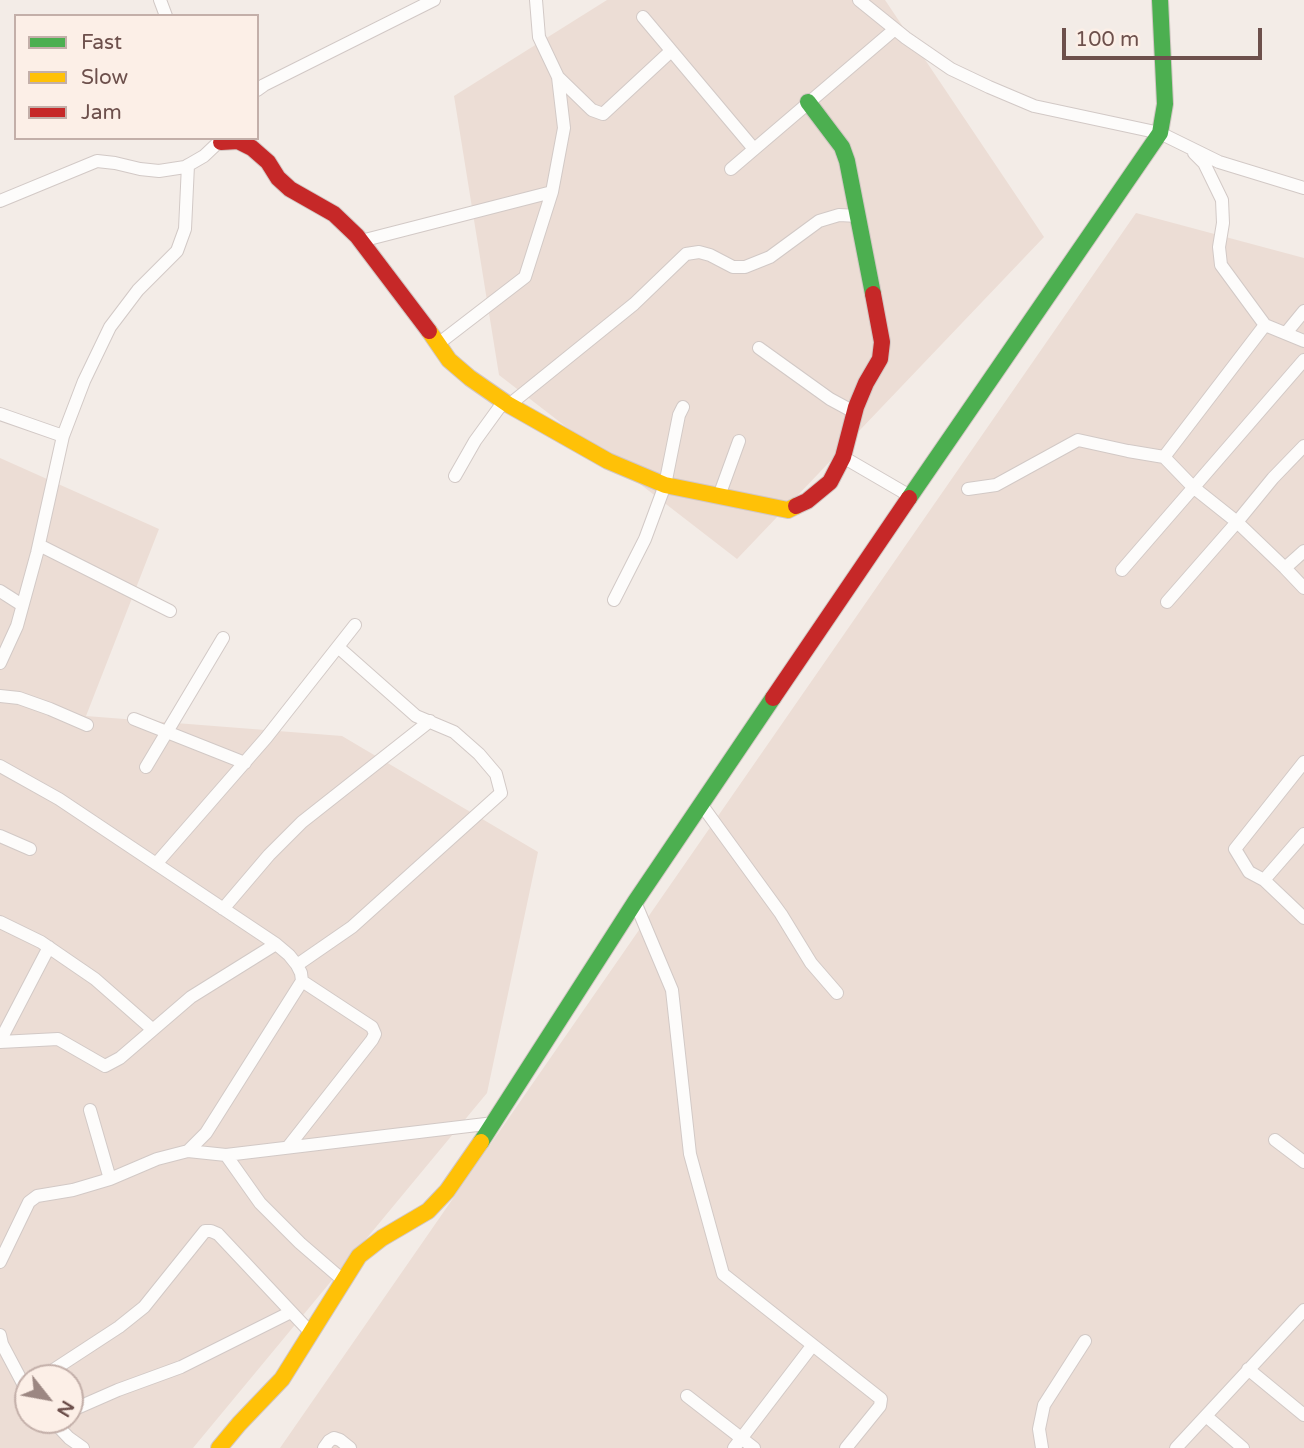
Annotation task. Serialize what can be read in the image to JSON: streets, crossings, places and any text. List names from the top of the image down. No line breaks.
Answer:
{"legend":["Fast","Slow","Jam"],"scale_bar":"100 m","north":"bottom right"}
